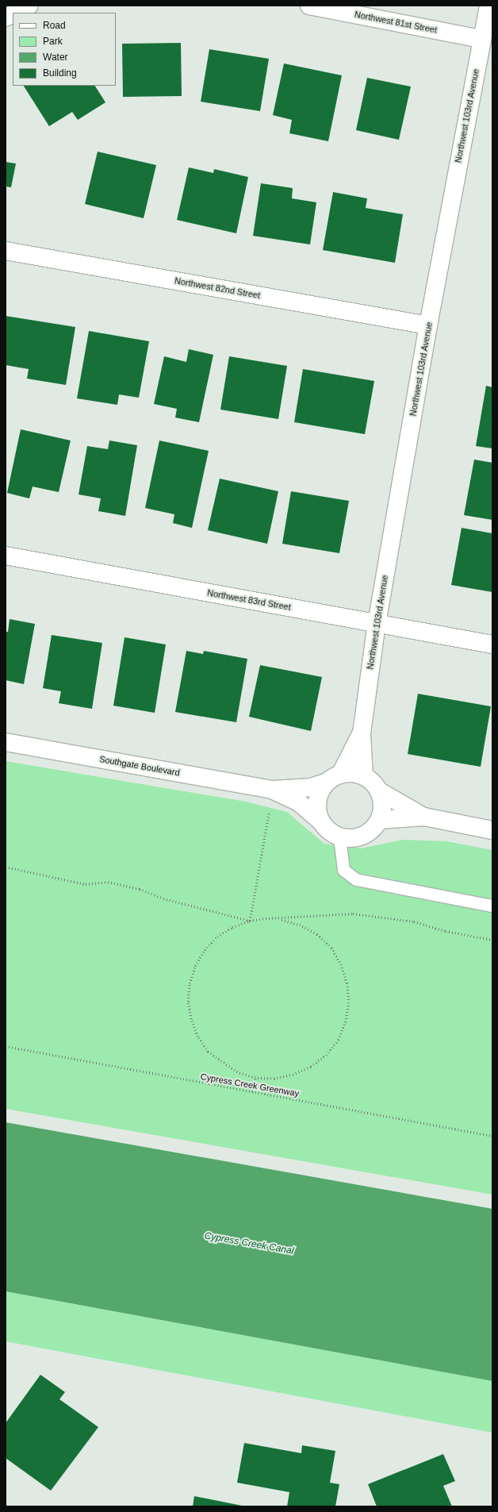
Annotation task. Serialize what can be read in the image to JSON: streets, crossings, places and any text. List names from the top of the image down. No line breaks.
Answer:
{"streets":{"street":["Northwest 81st Street","Northwest 103rd Avenue","Northwest 82nd Street","Northwest 83rd Street","Southgate Boulevard"],"path":["Cypress Creek Greenway"]},"crossings":[["Northwest 81st Street","Northwest 103rd Avenue"],["Northwest 103rd Avenue","Northwest 82nd Street"],["Northwest 103rd Avenue","Northwest 83rd Street"],["Northwest 103rd Avenue","Southgate Boulevard"]],"water":["Cypress Creek Canal"],"legend":["Road","Park","Water","Building"]}
